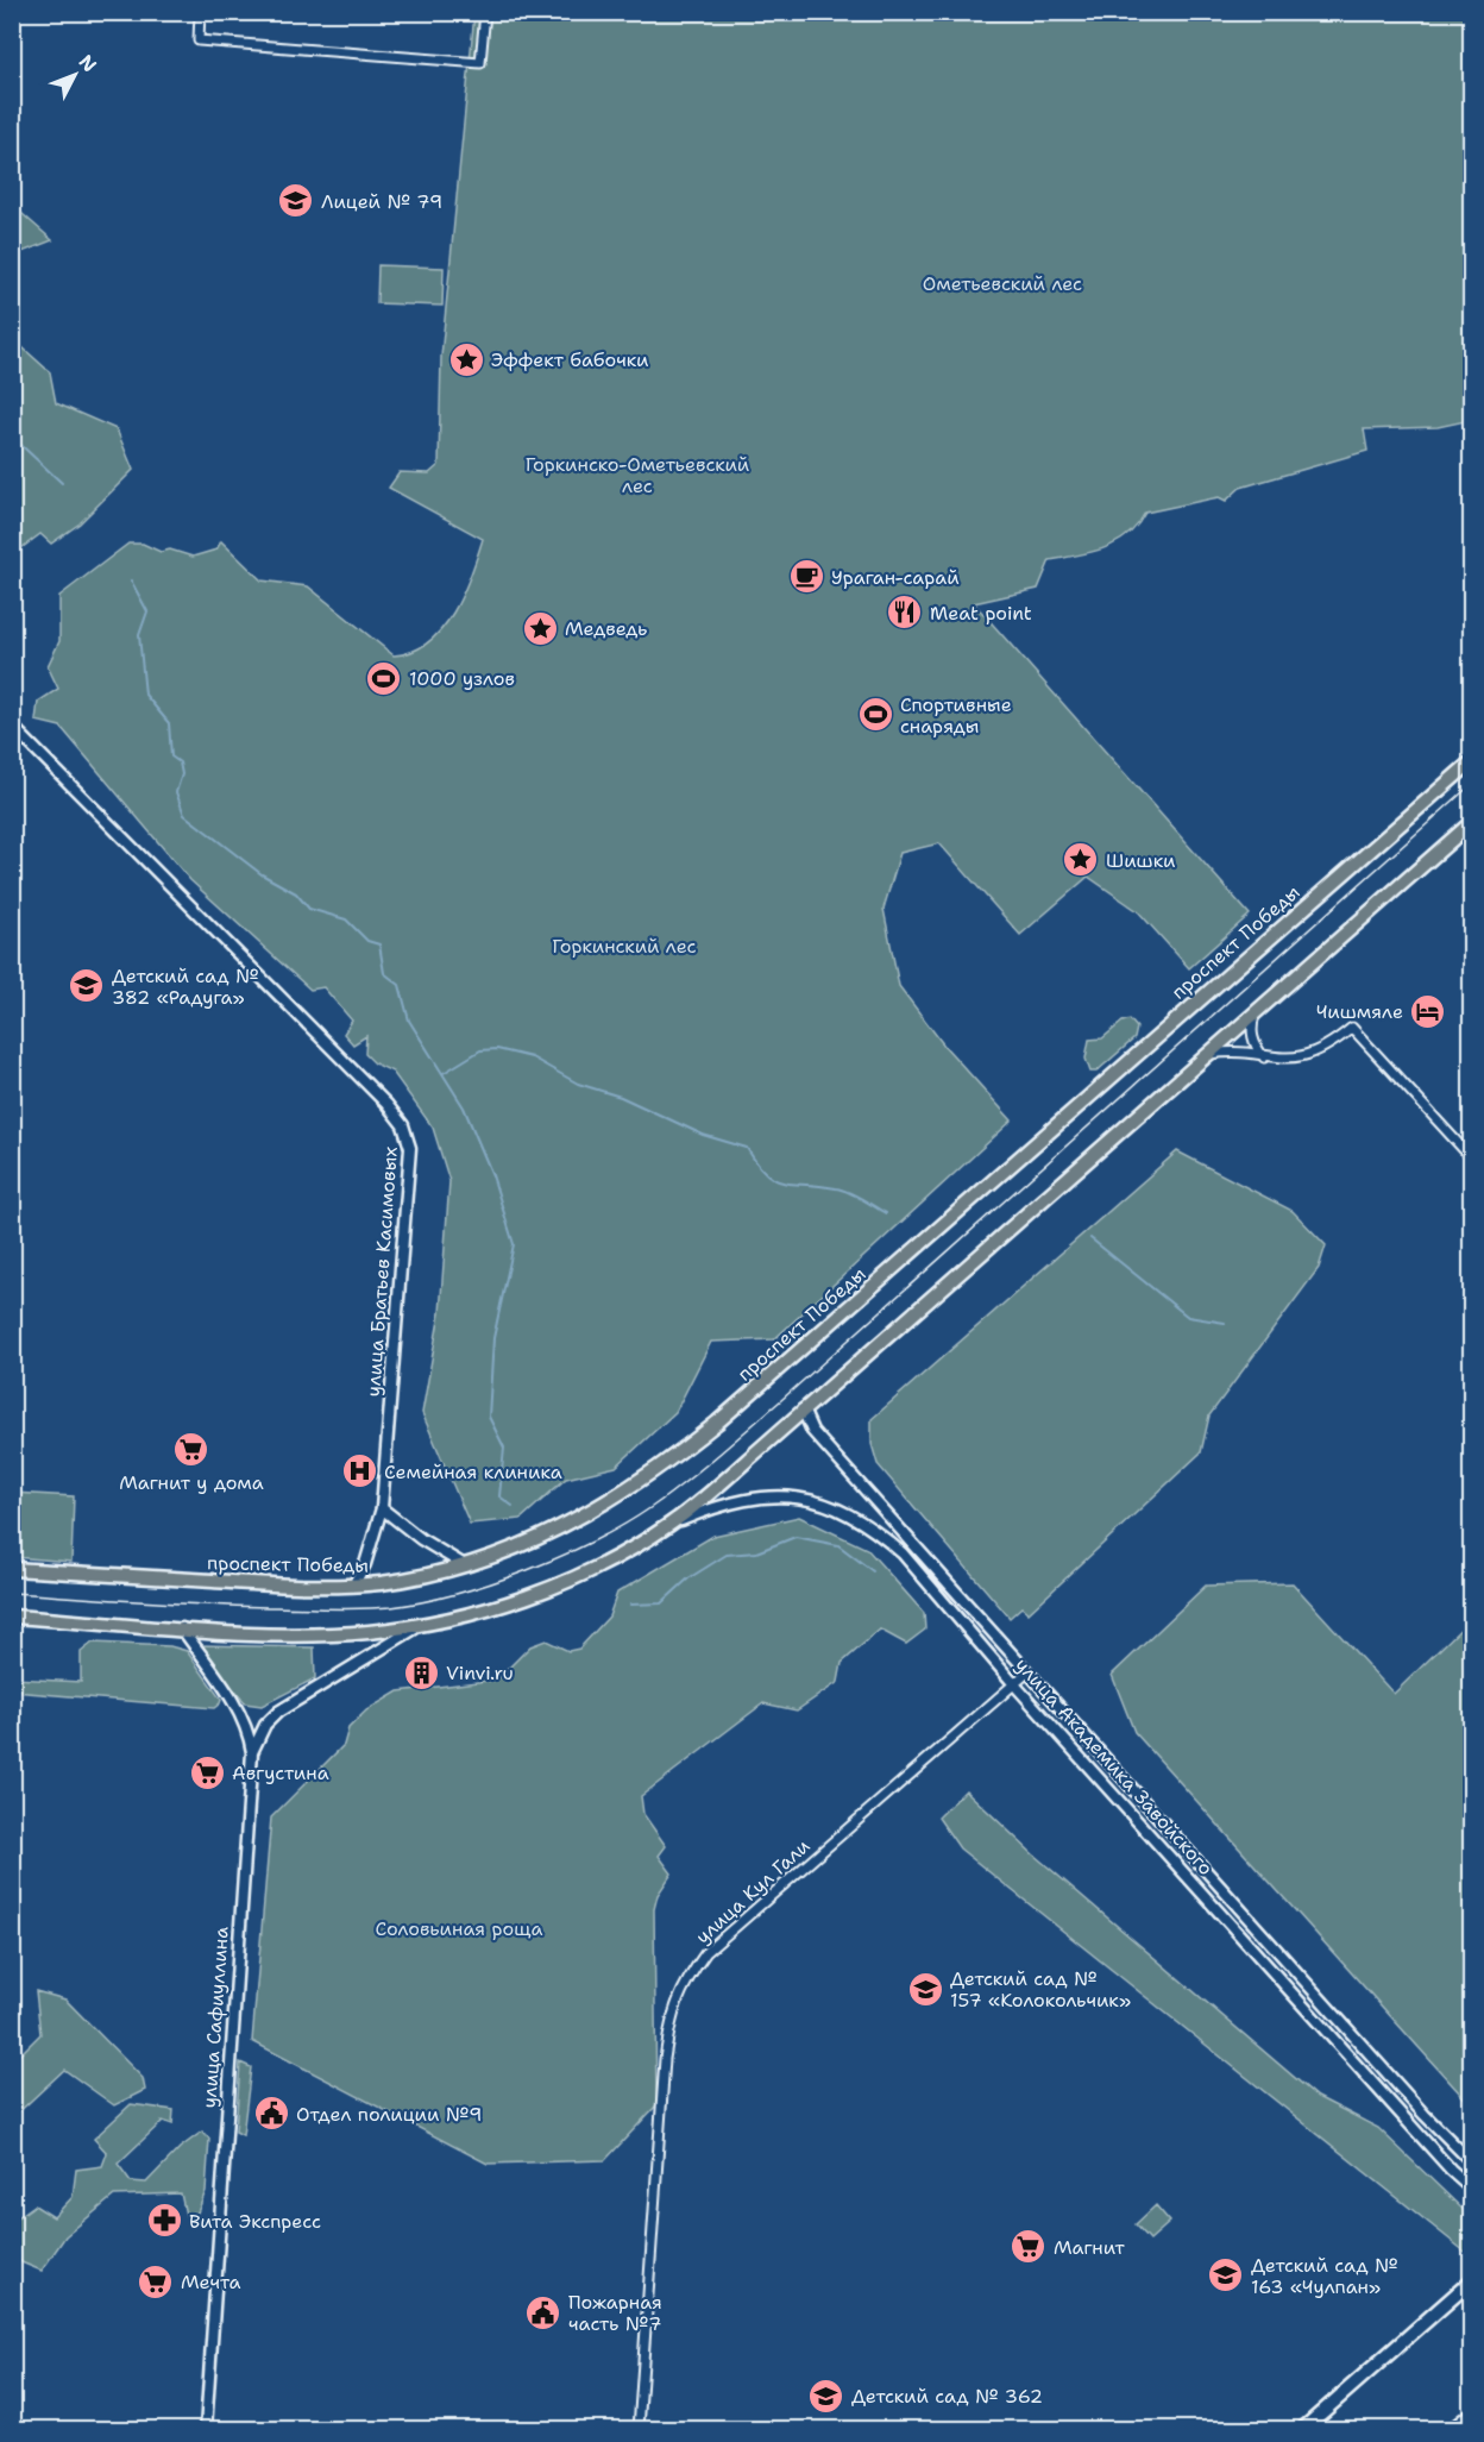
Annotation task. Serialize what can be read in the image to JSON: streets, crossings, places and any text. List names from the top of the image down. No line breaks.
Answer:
{"streets":{"main road":["проспект Победы"],"street":["улица Братьев Касимовых","улица Академика Завойского","улица Кул Гали","улица Сафиуллина"]},"crossings":[["проспект Победы","улица Братьев Касимовых"],["улица Академика Завойского","улица Кул Гали"]],"parks":["Ометьевский лес","Горкинско-Ометьевский лес","Горкинский лес","Соловьиная роща"],"places":{"school or university":["Лицей № 79","Детский сад № 382 «Радуга»","Детский сад № 157 «Колокольчик»","Детский сад № 163 «Чулпан»","Детский сад № 362"],"place":["Эффект бабочки","Медведь","Шишки"],"cafe":["Ураган-сарай"],"restaurant":["Meat point"],"sports":["1000 узлов","Спортивные снаряды"],"hotel":["Чишмяле"],"supermarket":["Магнит у дома","Августина","Магнит","Мечта"],"hospital":["Семейная клиника"],"building":["Vinvi.ru"],"public building":["Отдел полиции №9","Пожарная часть №7"],"pharmacy":["Вита Экспресс"]},"north":"top right"}
